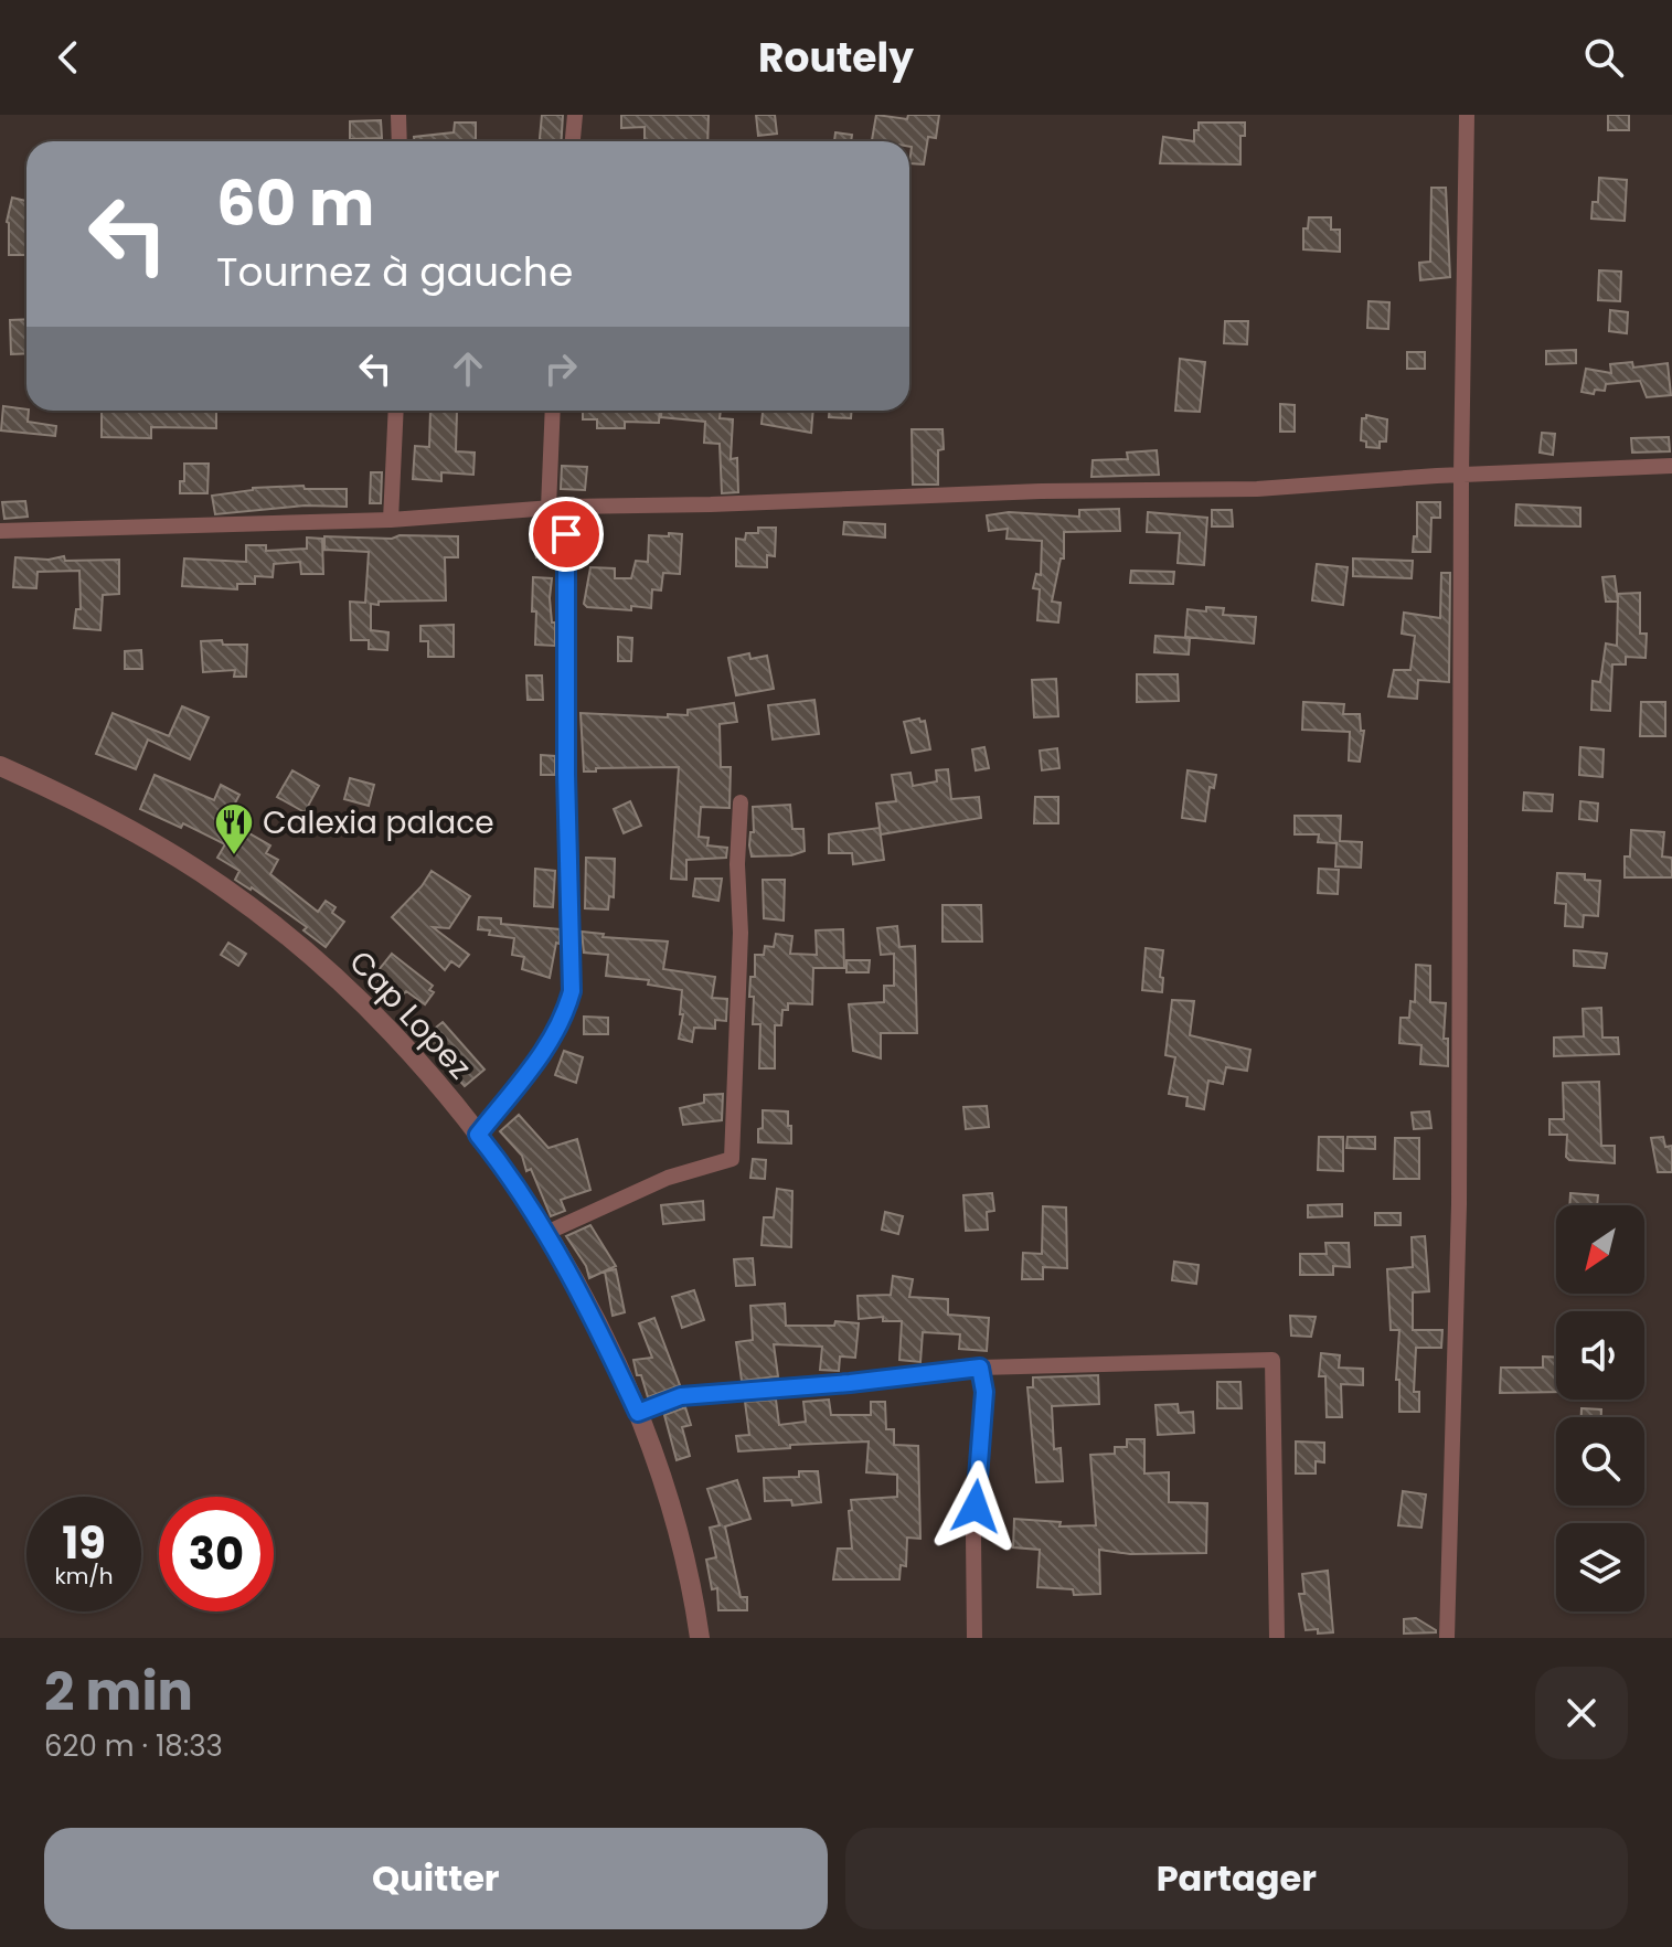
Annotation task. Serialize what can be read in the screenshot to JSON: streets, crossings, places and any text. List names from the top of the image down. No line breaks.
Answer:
{"streets":{"street":["Cap Lopez"]},"places":{"restaurant":["Calexia palace"]},"north":"bottom left","page":{"header":"Routely","turn":["60 m","Tournez à gauche"],"speed":"19 km/h","limit":"30","heading":["2 min","620 m · 18:33"],"buttons":["Quitter","Partager"]}}
